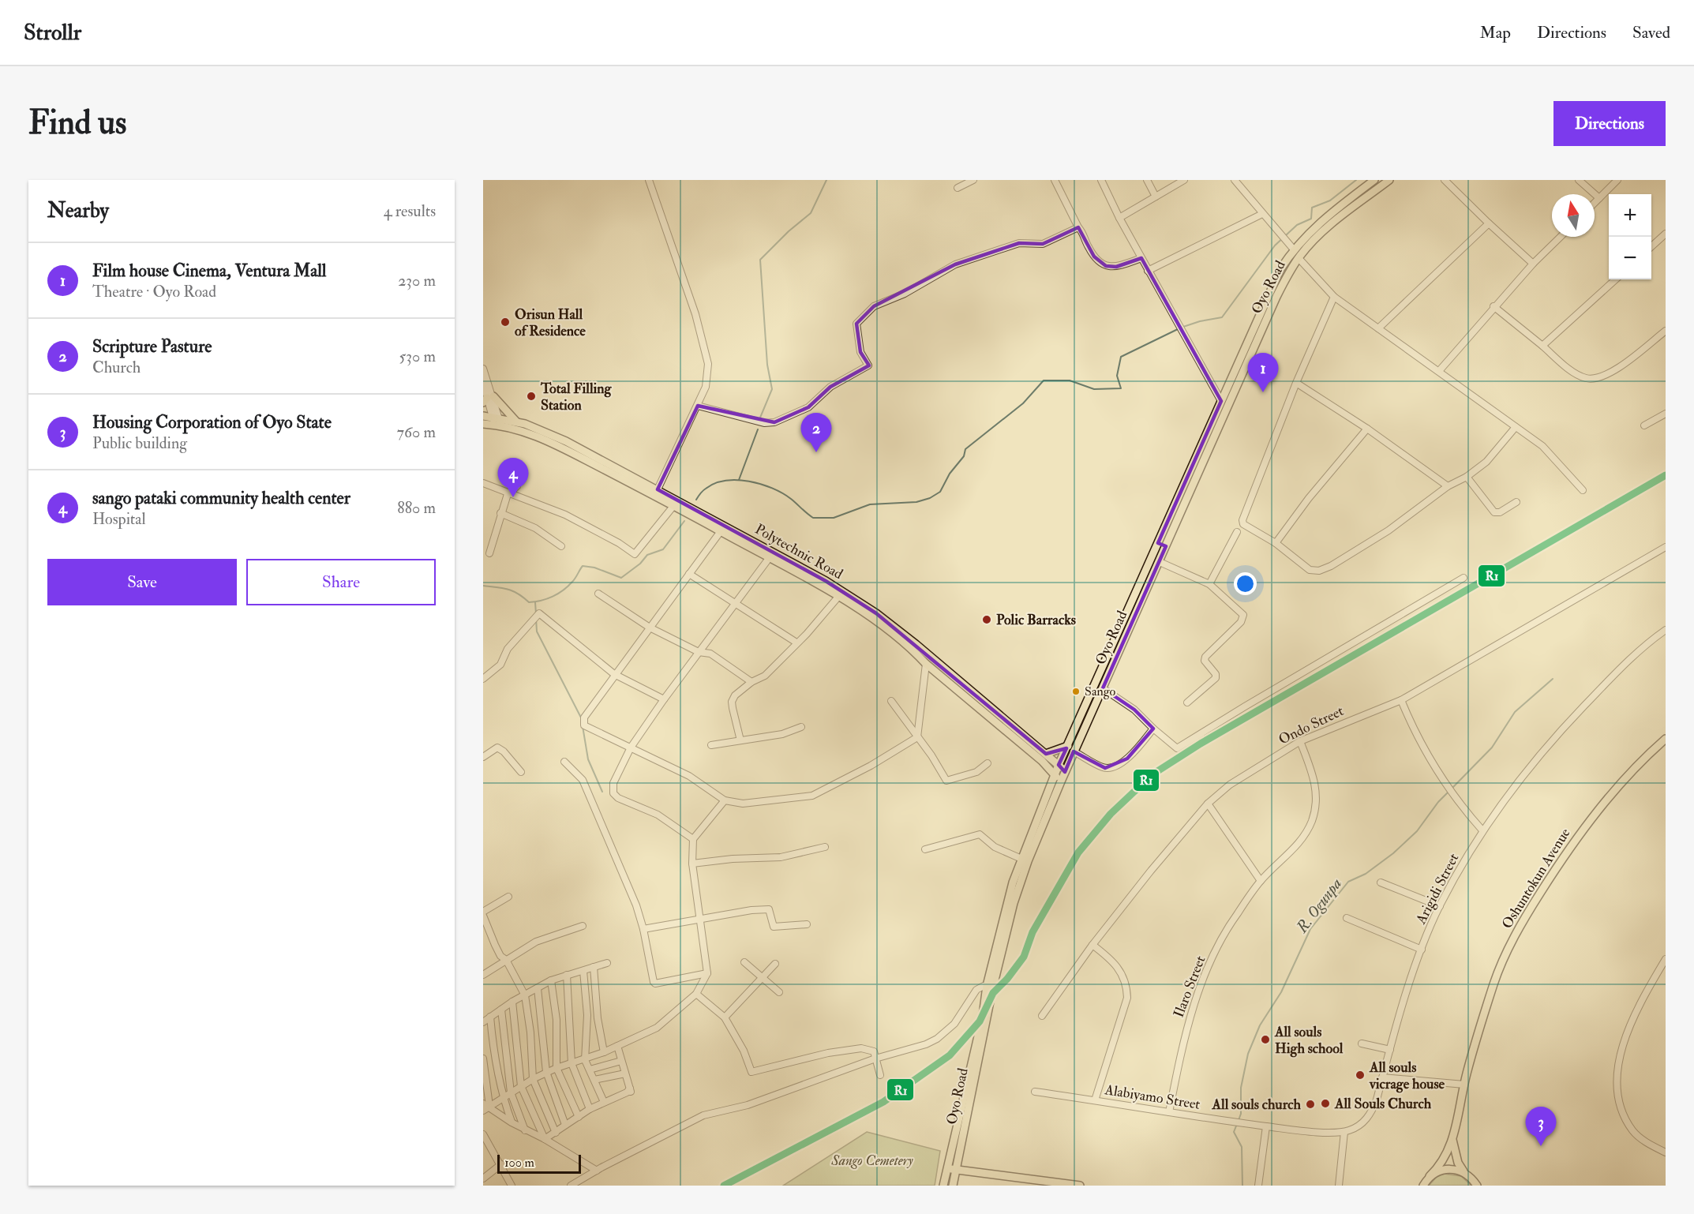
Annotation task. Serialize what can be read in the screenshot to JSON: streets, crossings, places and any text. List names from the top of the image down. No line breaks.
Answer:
{"streets":{"main road":["Oyo Road","Polytechnic Road","Oshuntokun Avenue"],"street":["Ondo Street","Arigidi Street","Ilaro Street","Alabiyamo Street"]},"crossings":[["Oyo Road","Polytechnic Road"],["Ondo Street","Ilaro Street"],["Ilaro Street","Alabiyamo Street"]],"water":["R. Ogunpa"],"parks":["Sango Cemetery"],"places":["Orisun Hall of Residence","Total Filling Station","Polic Barracks","Sango","All souls High school","All souls vicrage house","All Souls Church","All souls church"],"lines":["transit line R1"],"scale_bar":"100 m","north":"top","page":{"header":"Strollr","nav":["Map","Directions","Saved"],"buttons":["Directions",["Save","Share"]],"title":"Find us","heading":["Nearby","4 results"],"map_buttons":["+","−"],"list":[{"mark":"1","name":"Film house Cinema, Ventura Mall","note":"Theatre · Oyo Road","value":"230 m"},{"mark":"2","name":"Scripture Pasture","note":"Church","value":"530 m"},{"mark":"3","name":"Housing Corporation of Oyo State","note":"Public building","value":"760 m"},{"mark":"4","name":"sango pataki community health center","note":"Hospital","value":"880 m"}],"pins":["1","2","4","3"],"scale":"100 m"}}
